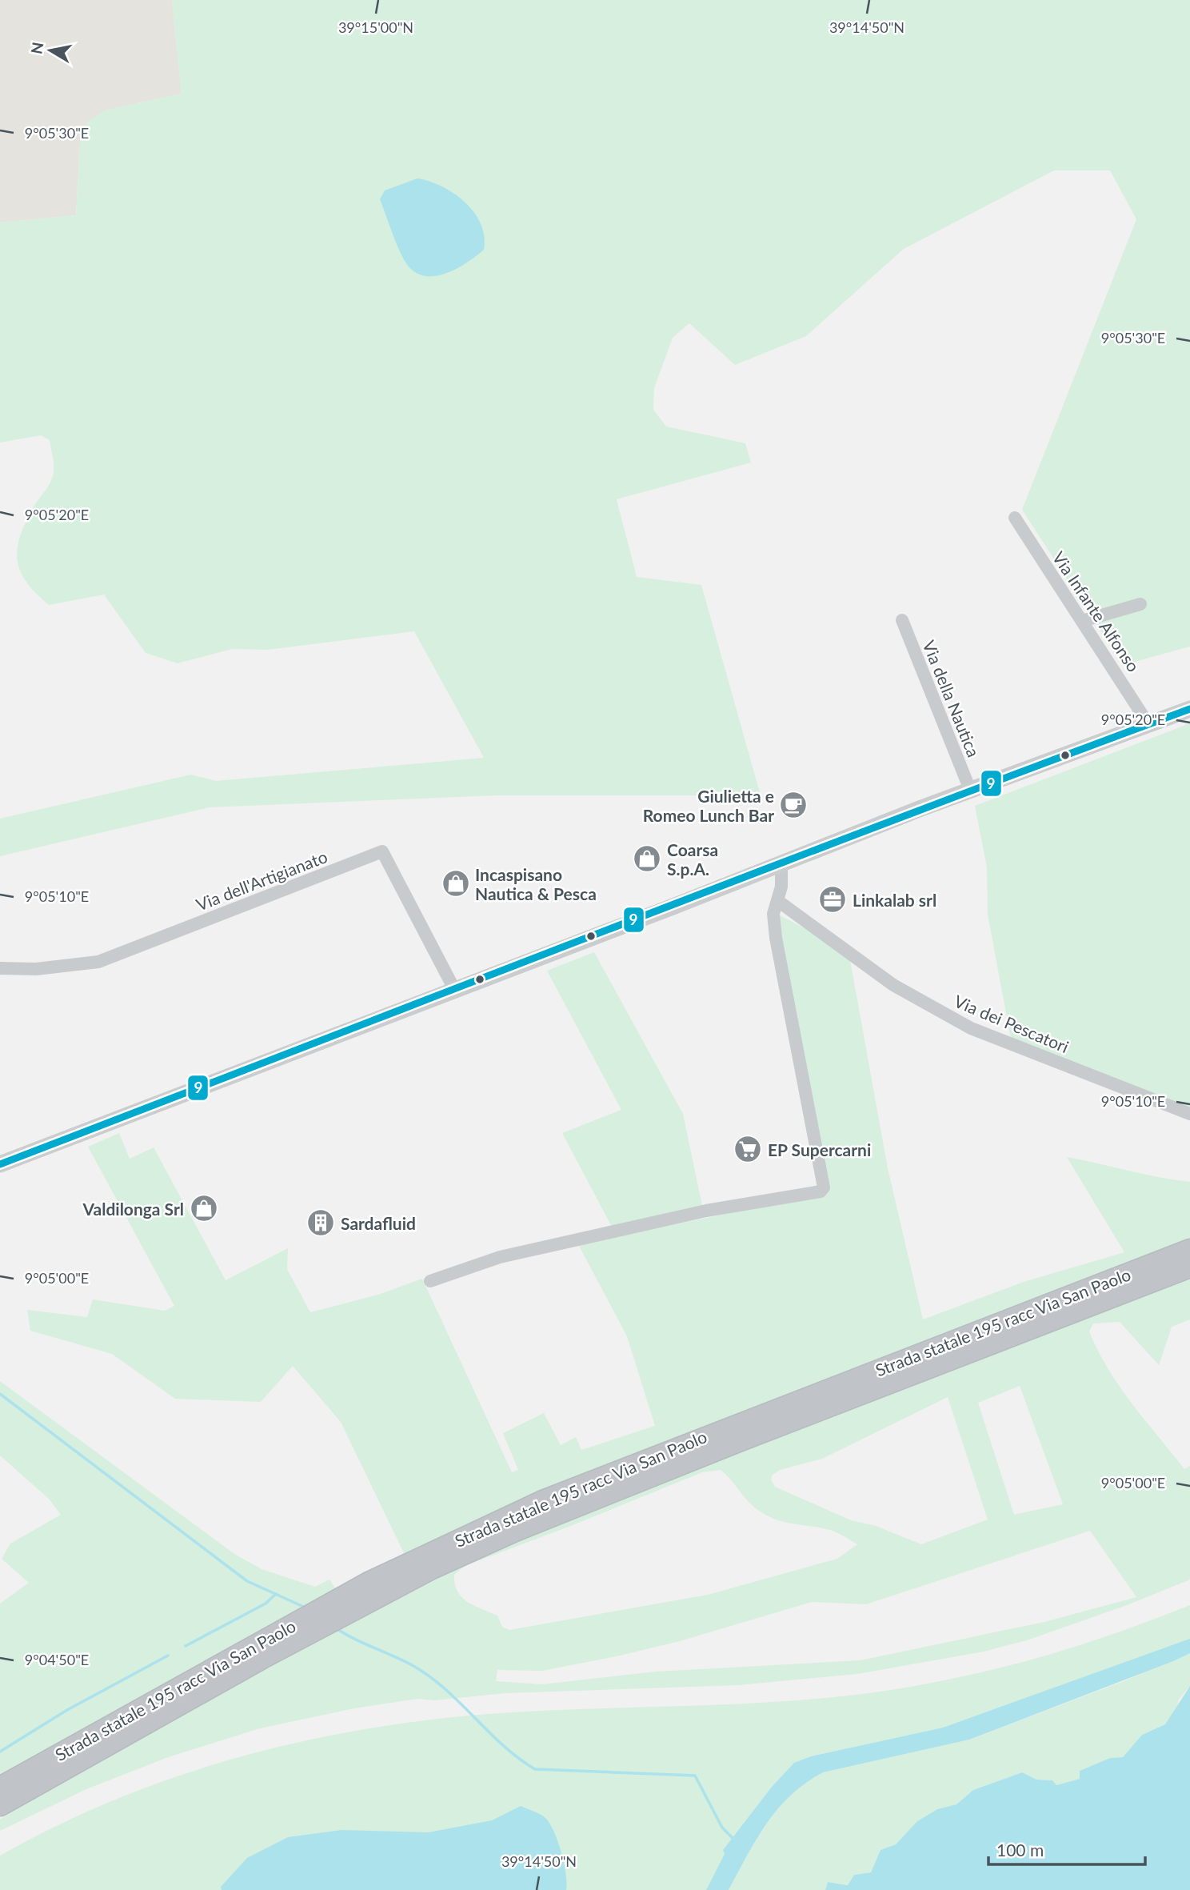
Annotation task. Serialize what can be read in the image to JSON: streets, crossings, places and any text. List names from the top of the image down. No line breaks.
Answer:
{"streets":{"highway":["Strada statale 195 racc Via San Paolo"],"street":["Via Infante Alfonso","Via della Nautica","Via dell'Artigianato","Via dei Pescatori"]},"places":{"cafe":["Giulietta e Romeo Lunch Bar"],"shop":["Coarsa S.p.A.","Incaspisano Nautica & Pesca","Valdilonga Srl"],"office":["Linkalab srl"],"supermarket":["EP Supercarni"],"building":["Sardafluid"]},"lines":["transit line 9"],"scale_bar":"100 m","north":"left","coordinates":["39°15'00\"N","39°14'50\"N","9°05'30\"E","9°05'20\"E","9°05'10\"E","9°05'00\"E","9°04'50\"E"]}
